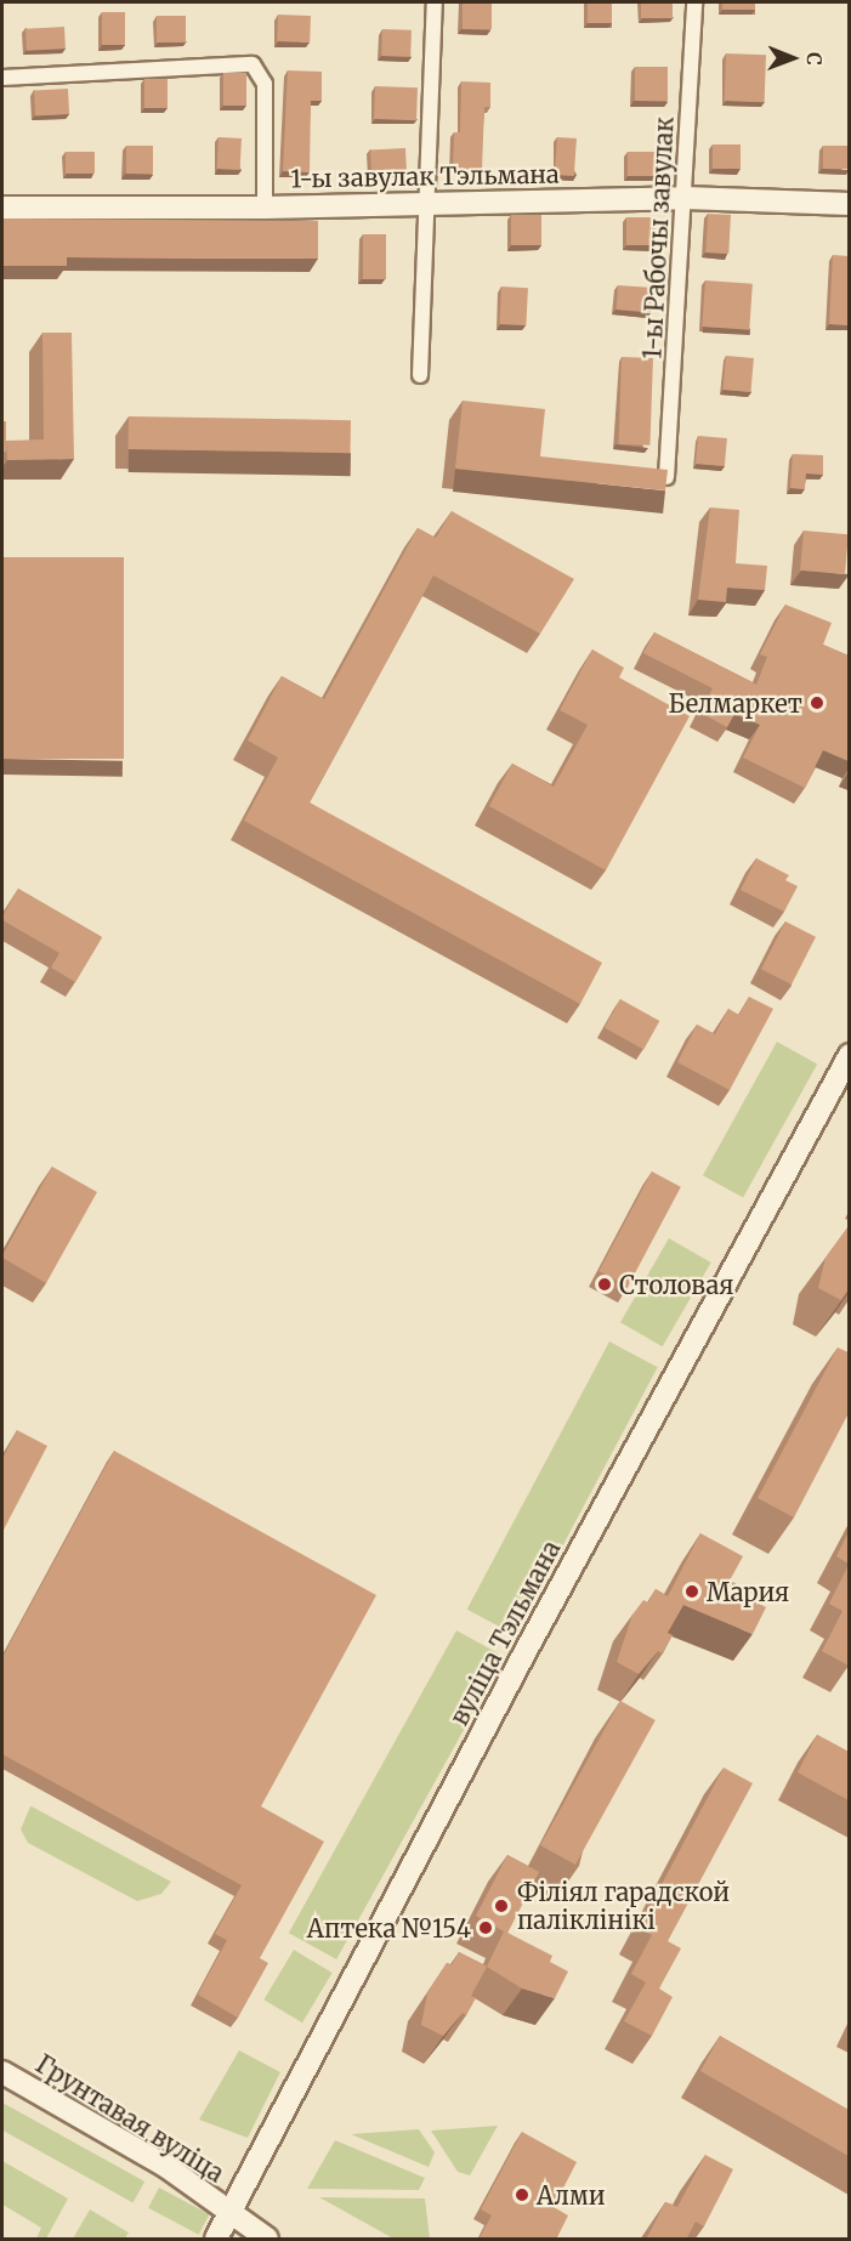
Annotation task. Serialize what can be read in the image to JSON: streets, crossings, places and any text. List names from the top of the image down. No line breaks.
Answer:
{"streets":{"main road":["1-ы завулак Тэльмана","вуліца Тэльмана","Грунтавая вуліца"],"street":["1-ы Рабочы завулак"]},"crossings":[["1-ы завулак Тэльмана","1-ы Рабочы завулак"],["вуліца Тэльмана","Грунтавая вуліца"]],"places":["Белмаркет","Столовая","Мария","Філіял гарадской паліклінікі","Аптека №154","Алми"],"north":"right"}
